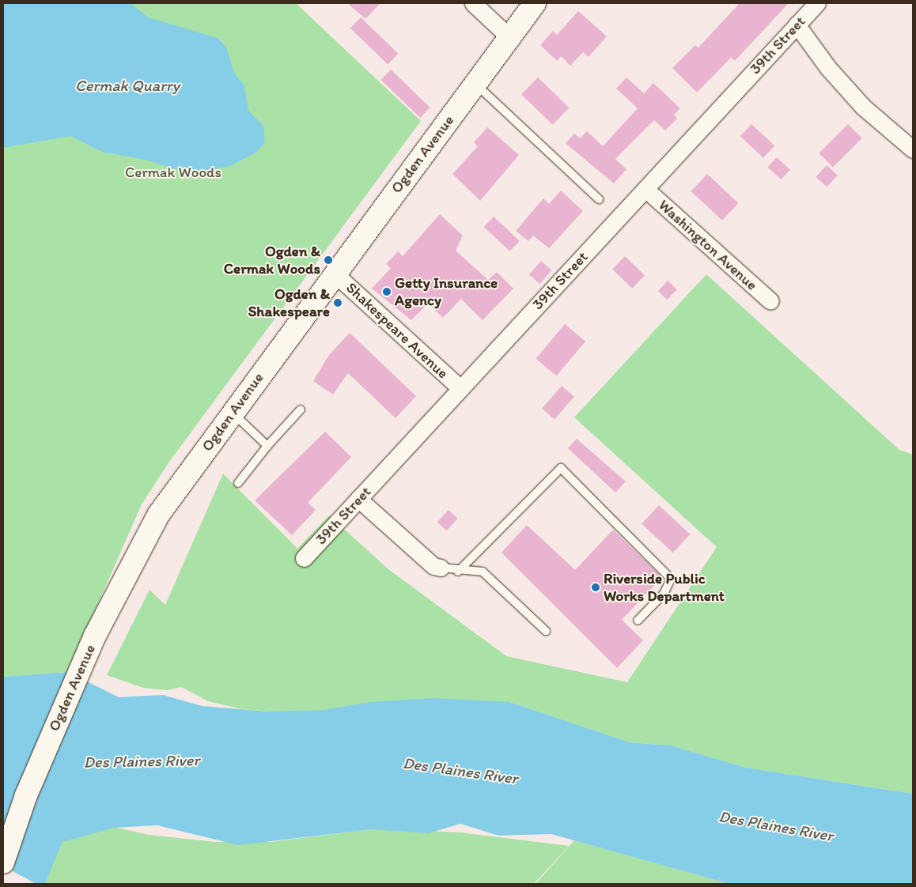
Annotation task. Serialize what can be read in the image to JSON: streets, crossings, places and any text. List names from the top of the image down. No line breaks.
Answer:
{"streets":{"main road":["Ogden Avenue"],"street":["39th Street","Washington Avenue","Shakespeare Avenue"]},"crossings":[["39th Street","Washington Avenue"],["39th Street","Shakespeare Avenue"],["Ogden Avenue","Shakespeare Avenue"]],"water":["Cermak Quarry","Des Plaines River"],"parks":["Cermak Woods"],"places":["Ogden & Cermak Woods","Getty Insurance Agency","Ogden & Shakespeare","Riverside Public Works Department"]}
